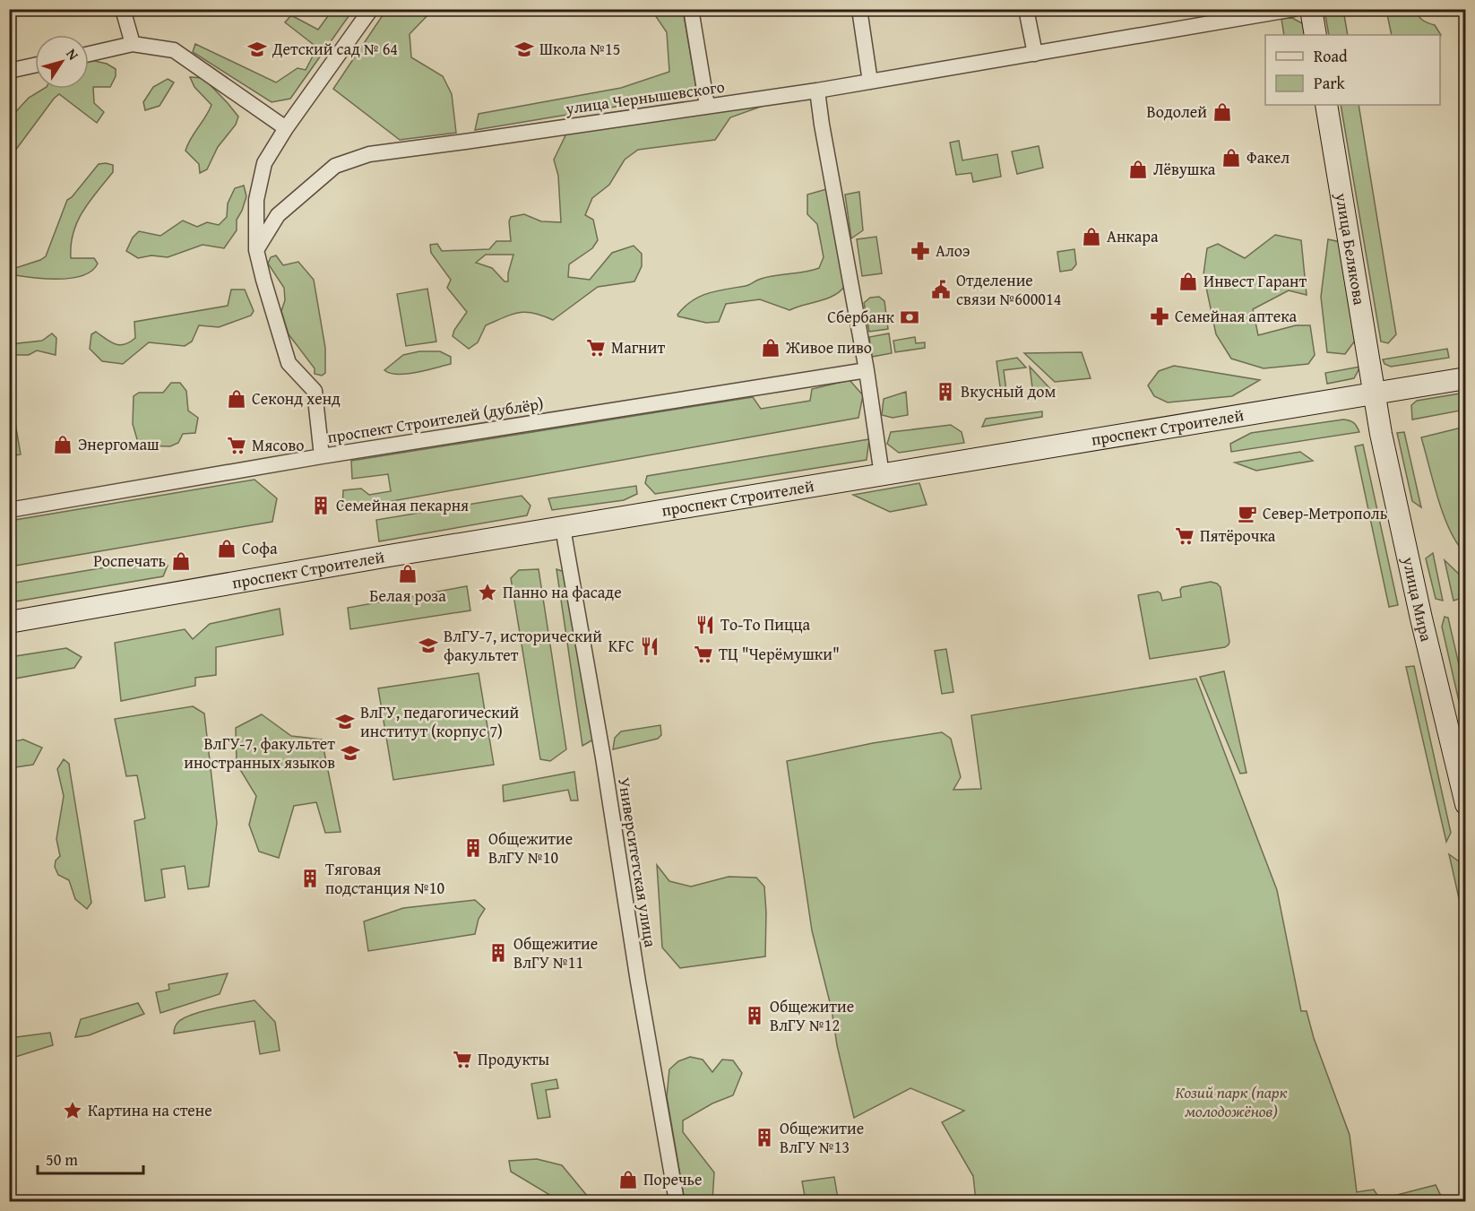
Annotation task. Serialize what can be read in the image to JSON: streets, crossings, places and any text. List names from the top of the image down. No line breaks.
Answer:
{"streets":{"main road":["улица Белякова","проспект Строителей","улица Мира"],"street":["улица Чернышевского","проспект Строителей (дублёр)","Университетская улица"]},"crossings":[["улица Белякова","проспект Строителей"],["улица Белякова","улица Мира"],["проспект Строителей","улица Мира"],["проспект Строителей","Университетская улица"]],"parks":["Козий парк (парк молодожёнов)"],"places":{"school or university":["Детский сад № 64","Школа №15","ВлГУ-7, исторический факультет","ВлГУ, педагогический институт (корпус 7)","ВлГУ-7, факультет иностранных языков"],"shop":["Водолей","Факел","Лёвушка","Анкара","Инвест Гарант","Живое пиво","Секонд хенд","Энергомаш","Софа","Роспечать","Белая роза","Поречье"],"pharmacy":["Алоэ","Семейная аптека"],"public building":["Отделение связи №600014"],"bank":["Сбербанк"],"supermarket":["Магнит","Мясово","Пятёрочка","ТЦ \"Черёмушки\"","Продукты"],"building":["Вкусный дом","Семейная пекарня","Общежитие ВлГУ №10","Тяговая подстанция №10","Общежитие ВлГУ №11","Общежитие ВлГУ №12","Общежитие ВлГУ №13"],"cafe":["Север-Метрополь"],"place":["Панно на фасаде","Картина на стене"],"restaurant":["То-То Пицца","KFC"]},"legend":["Road","Park"],"scale_bar":"50 m","north":"top right"}
